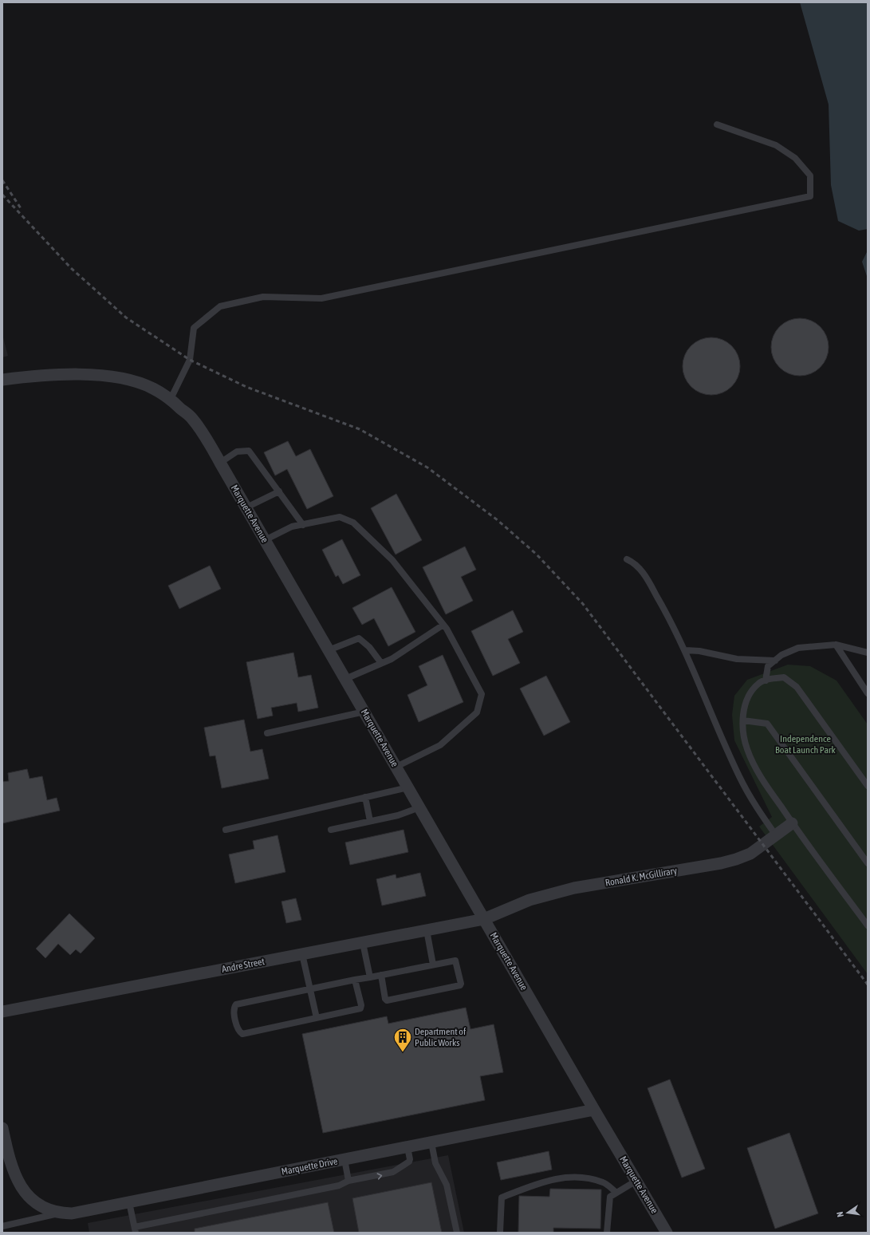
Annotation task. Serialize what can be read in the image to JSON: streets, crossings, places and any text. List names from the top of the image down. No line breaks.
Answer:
{"streets":{"street":["Marquette Avenue","Ronald K. McGillirary","Andre Street","Marquette Drive"]},"crossings":[["Marquette Avenue","Ronald K. McGillirary"],["Marquette Avenue","Andre Street"],["Marquette Avenue","Marquette Drive"],["Ronald K. McGillirary","Andre Street"]],"parks":["Independence Boat Launch Park"],"places":{"building":["Department of Public Works"]},"north":"left"}
